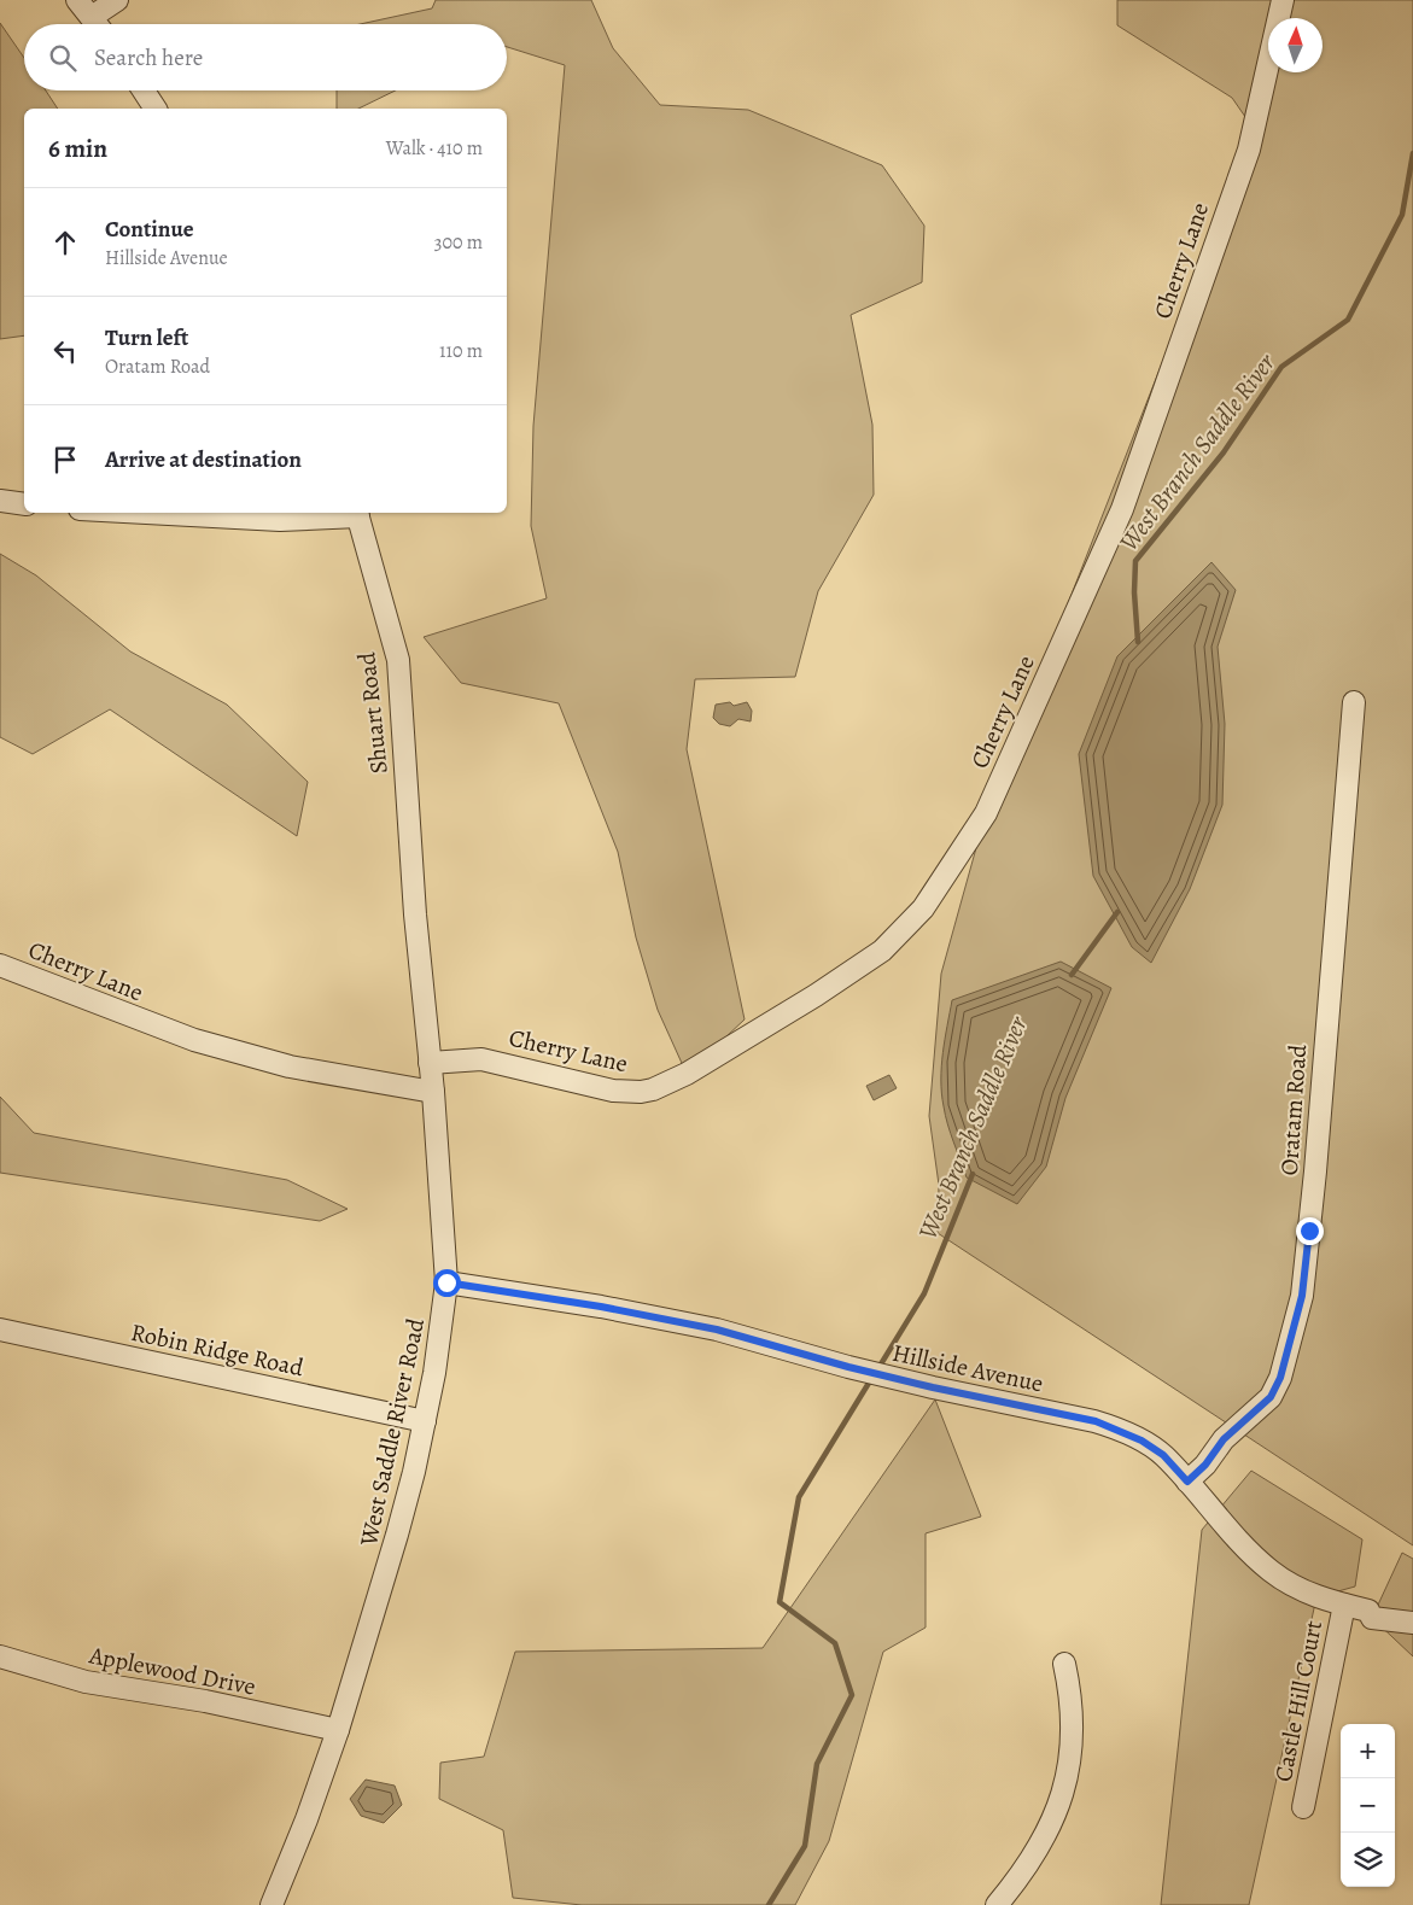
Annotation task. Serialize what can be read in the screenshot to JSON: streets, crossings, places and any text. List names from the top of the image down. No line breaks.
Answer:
{"streets":{"street":["Cherry Lane","Shuart Road","Oratam Road","Robin Ridge Road","Hillside Avenue","West Saddle River Road","Applewood Drive","Castle Hill Court"]},"crossings":[["Cherry Lane","West Saddle River Road"],["Shuart Road","West Saddle River Road"],["Oratam Road","Hillside Avenue"],["Robin Ridge Road","West Saddle River Road"],["Hillside Avenue","West Saddle River Road"],["Hillside Avenue","Castle Hill Court"],["West Saddle River Road","Applewood Drive"]],"water":["West Branch Saddle River"],"north":"top","page":{"search":"Search here","heading":["6 min","Walk · 410 m"],"list":[["Continue","Hillside Avenue","300 m"],["Turn left","Oratam Road","110 m"],"Arrive at destination"],"map_buttons":["+","−"]}}
